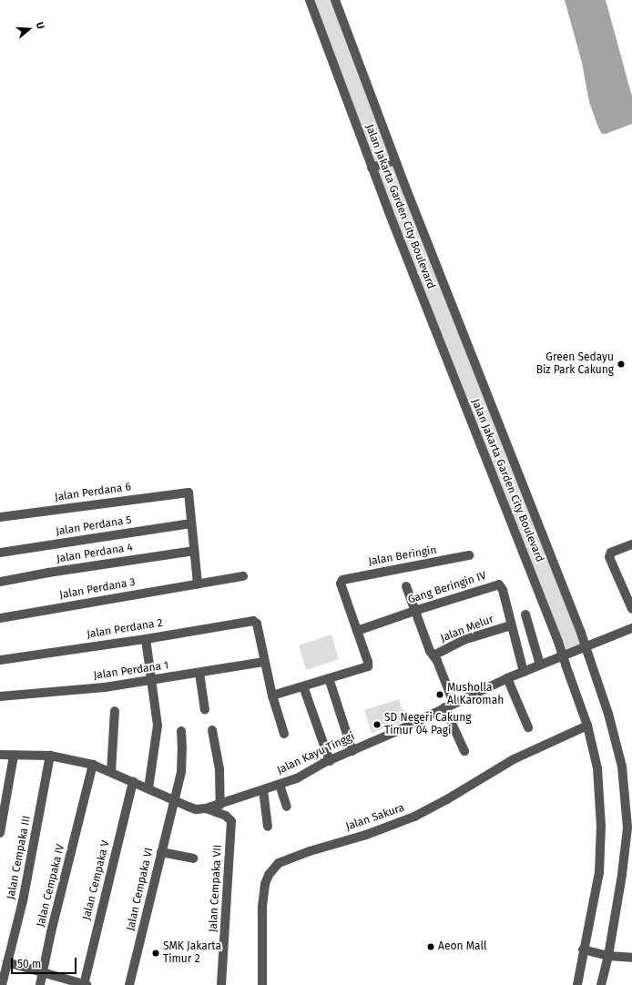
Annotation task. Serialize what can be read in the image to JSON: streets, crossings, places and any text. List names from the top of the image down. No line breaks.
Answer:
{"streets":{"street":["Jalan Jakarta Garden City Boulevard","Jalan Perdana 6","Jalan Perdana 5","Jalan Perdana 4","Jalan Beringin","Gang Beringin IV","Jalan Perdana 3","Jalan Perdana 2","Jalan Melur","Jalan Perdana 1","Jalan Kayu Tinggi","Jalan Sakura","Jalan Cempaka III","Jalan Cempaka V","Jalan Cempaka IV","Jalan Cempaka VII","Jalan Cempaka VI"]},"crossings":[["Jalan Jakarta Garden City Boulevard","Jalan Sakura"],["Jalan Perdana 6","Jalan Perdana 5"],["Jalan Beringin","Gang Beringin IV"],["Gang Beringin IV","Jalan Melur"],["Gang Beringin IV","Jalan Kayu Tinggi"],["Jalan Perdana 2","Jalan Perdana 1"],["Jalan Kayu Tinggi","Jalan Cempaka III"],["Jalan Kayu Tinggi","Jalan Cempaka V"],["Jalan Kayu Tinggi","Jalan Cempaka IV"],["Jalan Kayu Tinggi","Jalan Cempaka VII"],["Jalan Kayu Tinggi","Jalan Cempaka VI"]],"places":["Green Sedayu Biz Park Cakung","Musholla Al Karomah","SD Negeri Cakung Timur 04 Pagi","Aeon Mall","SMK Jakarta Timur 2"],"scale_bar":"50 m","north":"right"}
